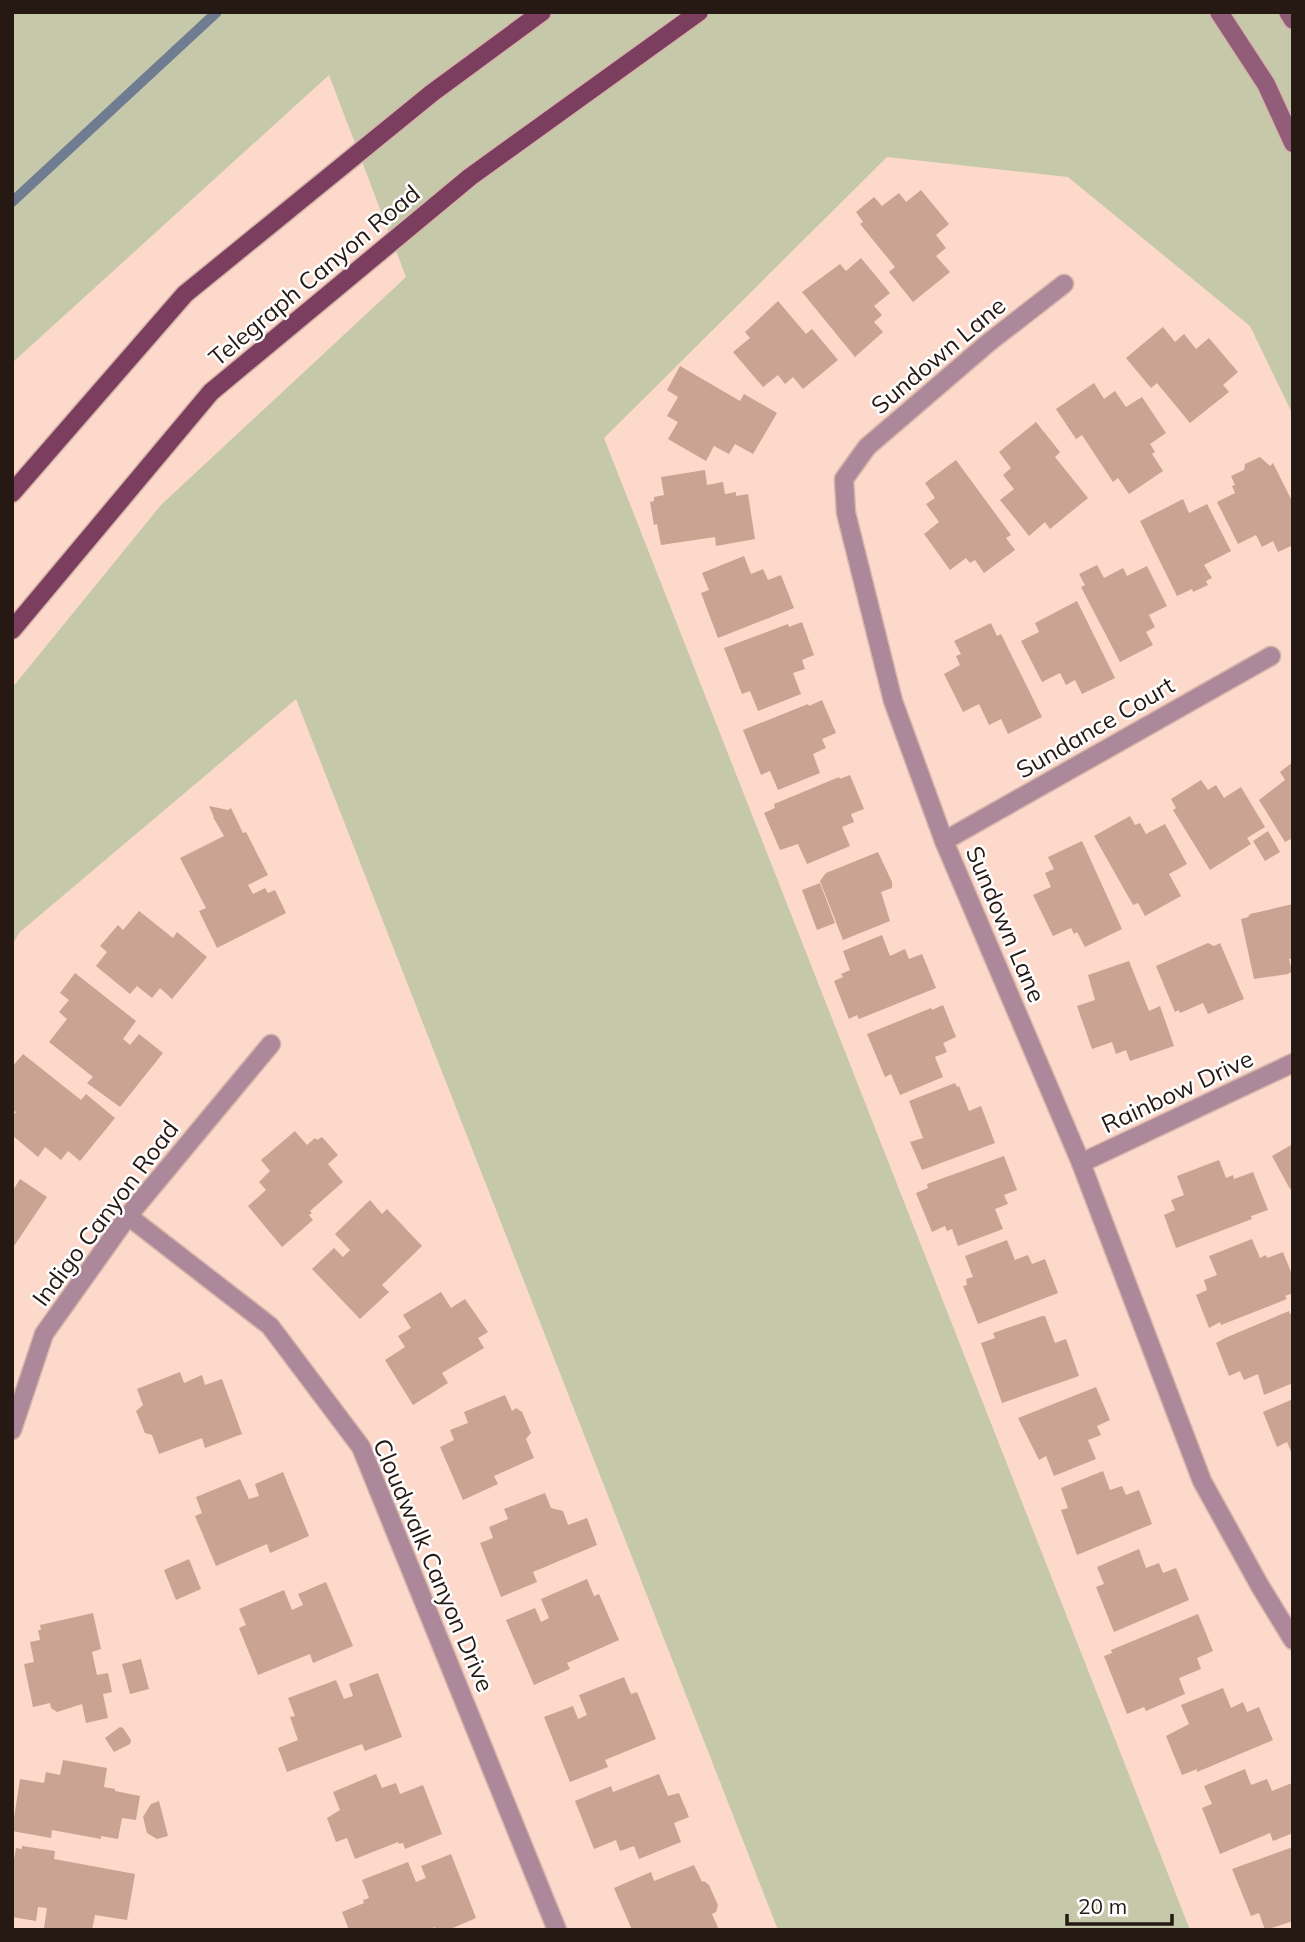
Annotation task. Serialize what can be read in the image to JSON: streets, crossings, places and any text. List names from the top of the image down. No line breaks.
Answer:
{"streets":{"main road":["Telegraph Canyon Road"],"street":["Sundown Lane","Sundance Court","Rainbow Drive","Indigo Canyon Road","Cloudwalk Canyon Drive"]},"crossings":[["Sundown Lane","Sundance Court"],["Sundown Lane","Rainbow Drive"],["Indigo Canyon Road","Cloudwalk Canyon Drive"]],"scale_bar":"20 m"}
